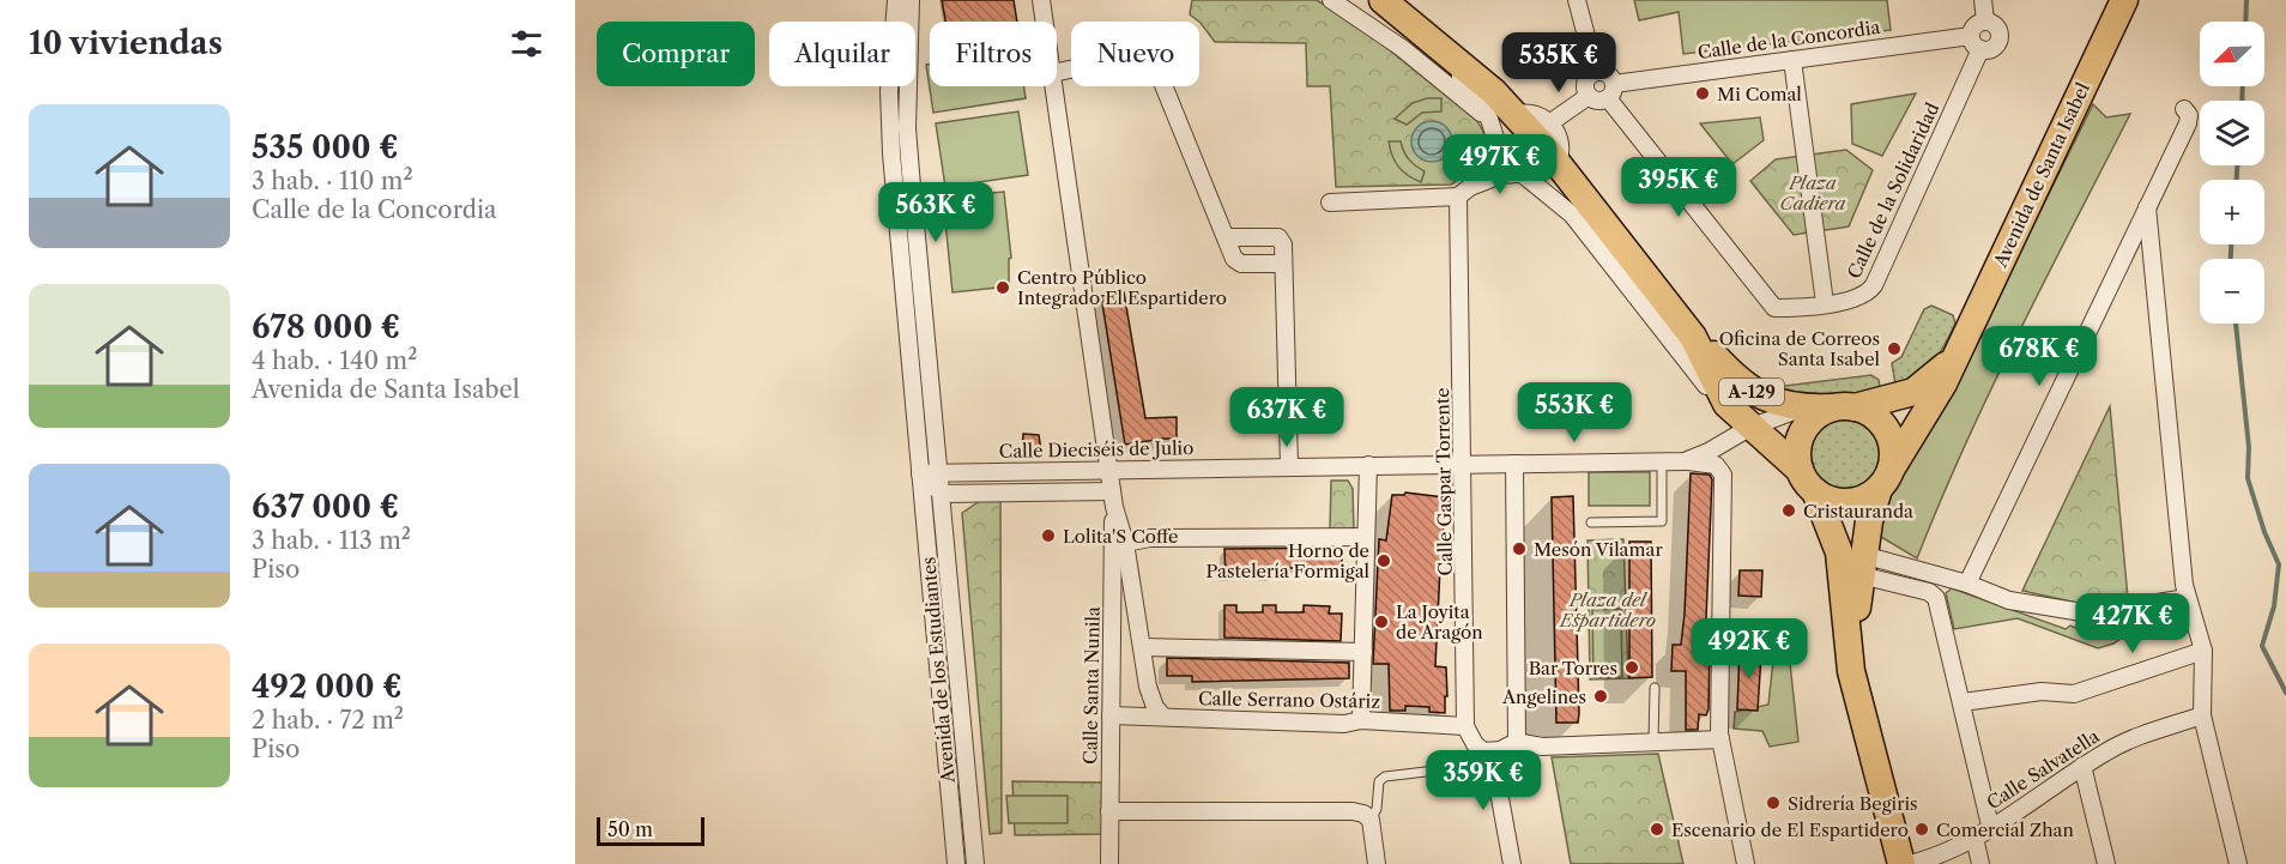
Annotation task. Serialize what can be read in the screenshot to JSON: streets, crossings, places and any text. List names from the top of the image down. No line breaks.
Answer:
{"streets":{"main road":["Avenida de Santa Isabel","A-129"],"street":["Calle de la Concordia","Calle de la Solidaridad","Calle Dieciséis de Julio","Calle Gaspar Torrente","Avenida de los Estudiantes","Calle Santa Nunila","Calle Serrano Ostáriz","Calle Salvatella"]},"crossings":[["Calle de la Concordia","Calle de la Solidaridad"],["Avenida de Santa Isabel","A-129"],["A-129","Calle Dieciséis de Julio"],["Calle Dieciséis de Julio","Calle Gaspar Torrente"],["Calle Dieciséis de Julio","Avenida de los Estudiantes"],["Calle Gaspar Torrente","Calle Serrano Ostáriz"],["Calle Santa Nunila","Calle Serrano Ostáriz"]],"parks":["Plaza Cadiera","Plaza del Espartidero"],"places":["Mi Comal","Centro Público Integrado El Espartidero","Oficina de Correos Santa Isabel","Cristauranda","Lolita'S Coffe","Mesón Vilamar","Horno de Pastelería Formigal","La Joyita de Aragón","Bar Torres","Angelines","Sidrería Begiris","Escenario de El Espartidero","Comercial Zhan"],"scale_bar":"50 m","north":"bottom left","page":{"heading":"10 viviendas","map_buttons":["+","−"],"chip":["Comprar","Alquilar","Filtros","Nuevo"],"price":["535K €","497K €","395K €","563K €","678K €","553K €","637K €","427K €","492K €","359K €"],"list":[{"name":"535 000 €","note":"3 hab. · 110 m² · Calle de la Concordia"},{"name":"678 000 €","note":"4 hab. · 140 m² · Avenida de Santa Isabel"},{"name":"637 000 €","note":"3 hab. · 113 m² · Piso"},{"name":"492 000 €","note":"2 hab. · 72 m² · Piso"}],"scale":"50 m"}}
